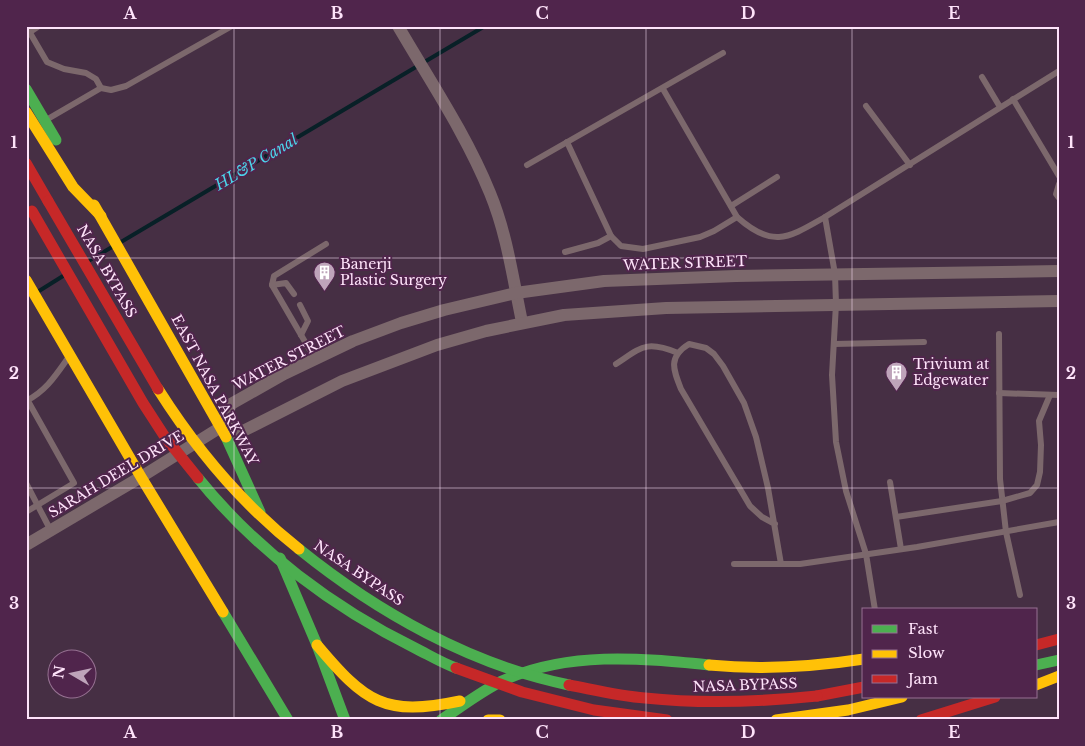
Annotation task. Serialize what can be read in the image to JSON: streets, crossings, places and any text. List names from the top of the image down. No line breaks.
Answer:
{"streets":{"main road":["NASA BYPASS","EAST NASA PARKWAY"],"street":["WATER STREET","SARAH DEEL DRIVE"]},"crossings":[["WATER STREET","EAST NASA PARKWAY"],["WATER STREET","SARAH DEEL DRIVE"],["EAST NASA PARKWAY","SARAH DEEL DRIVE"]],"water":["HL&P Canal"],"places":{"building":["Banerji Plastic Surgery","Trivium at Edgewater"]},"legend":["Fast","Slow","Jam"],"north":"left","grid":{"columns":["A","B","C","D","E"],"rows":["1","2","3"]}}
